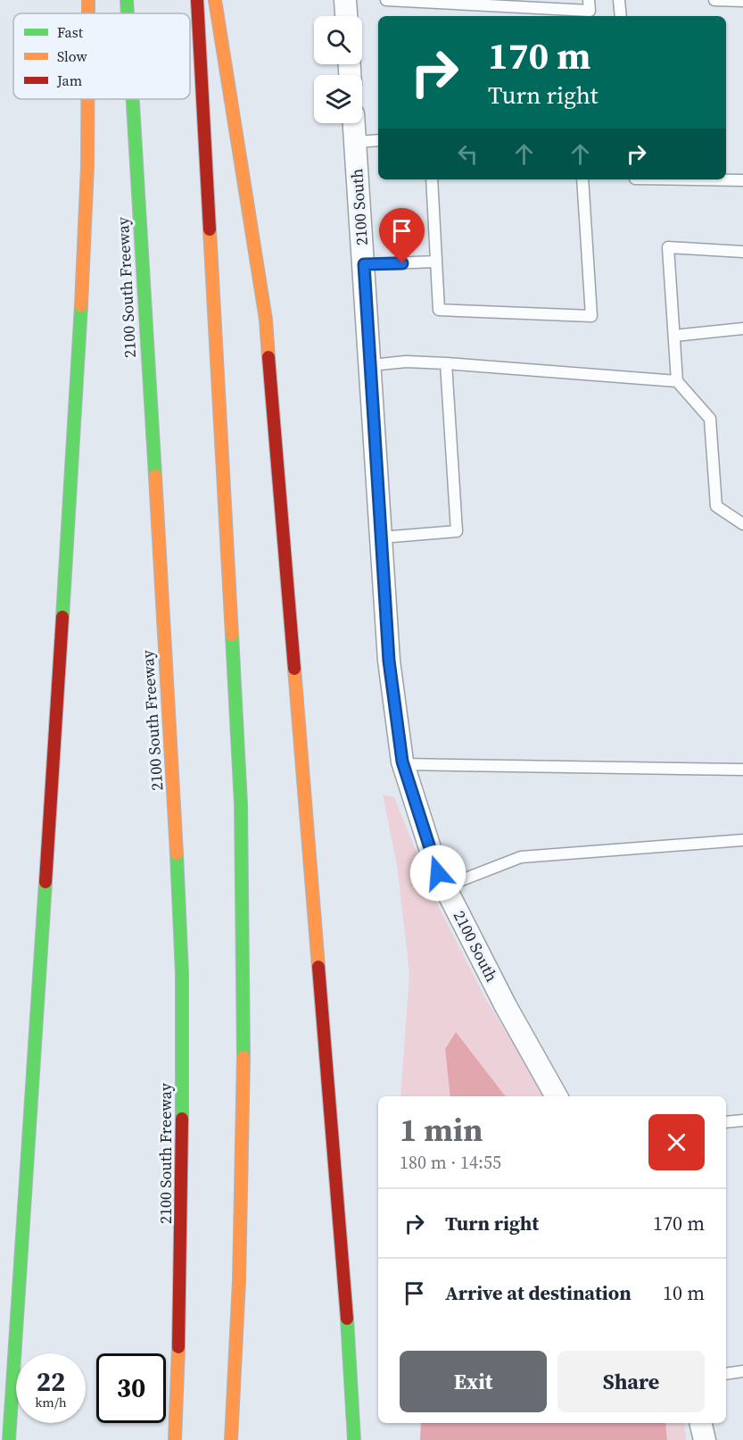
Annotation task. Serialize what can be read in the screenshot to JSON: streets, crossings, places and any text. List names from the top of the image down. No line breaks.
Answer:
{"streets":{"highway":["2100 South Freeway"],"street":["2100 South"]},"legend":["Fast","Slow","Jam"],"page":{"turn":["170 m","Turn right"],"heading":["1 min","180 m · 14:55"],"list":[{"name":"Turn right","value":"170 m"},{"name":"Arrive at destination","value":"10 m"}],"buttons":["Exit","Share"],"speed":"22 km/h","limit":"30"}}
